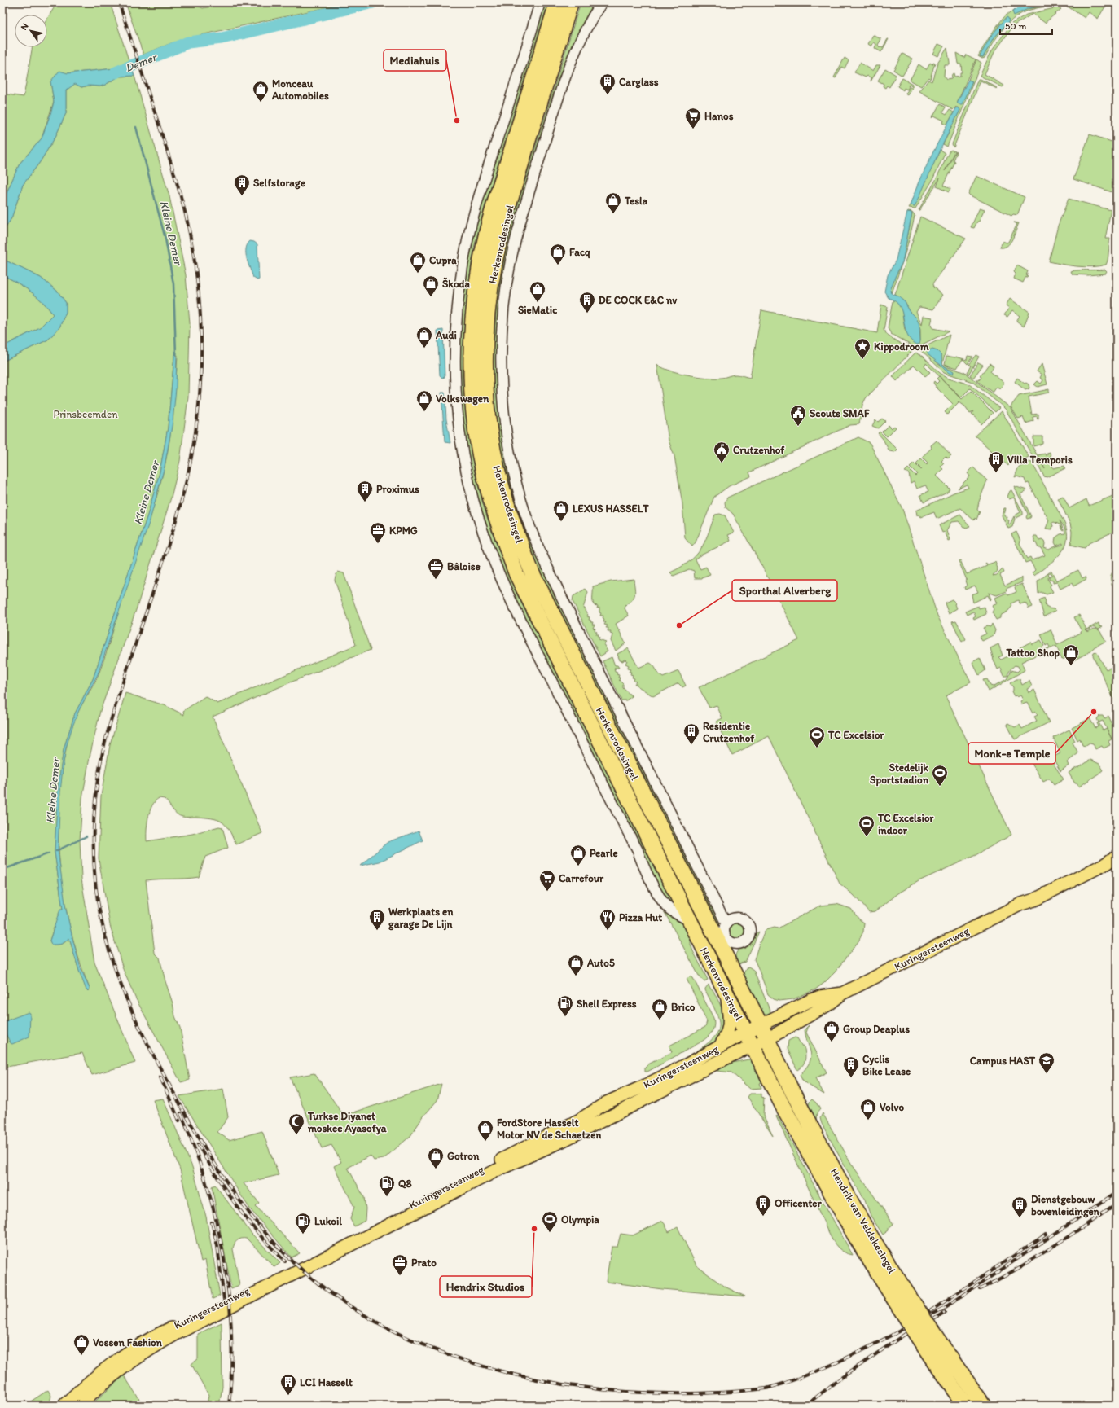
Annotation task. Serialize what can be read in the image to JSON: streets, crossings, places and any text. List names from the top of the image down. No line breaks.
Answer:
{"streets":{"highway":["Herkenrodesingel","Hendrik van Veldekesingel"],"main road":["Kuringersteenweg"]},"crossings":[["Herkenrodesingel","Kuringersteenweg"],["Herkenrodesingel","Hendrik van Veldekesingel"],["Kuringersteenweg","Hendrik van Veldekesingel"]],"water":["Demer","Kleine Demer"],"parks":["Prinsbeemden"],"places":{"building":["Carglass","Selfstorage","DE COCK E&C nv","Villa Temporis","Proximus","Residentie Crutzenhof","Werkplaats en garage De Lijn","Cyclis Bike Lease","Officenter","Dienstgebouw bovenleidingen","LCI Hasselt"],"shop":["Monceau Automobiles","Tesla","Facq","Cupra","Škoda","SieMatic","Audi","Volkswagen","LEXUS HASSELT","Tattoo Shop","Pearle","Auto5","Brico","Group Deaplus","Volvo","FordStore Hasselt Motor NV de Schaetzen","Gotron","Vossen Fashion"],"other":["Mediahuis","Sporthal Alverberg","Monk-e Temple","Hendrix Studios"],"supermarket":["Hanos","Carrefour"],"place":["Kippodroom"],"public building":["Scouts SMAF","Crutzenhof"],"office":["KPMG","Bâloise","Prato"],"sports":["TC Excelsior","Stedelijk Sportstadion","TC Excelsior indoor","Olympia"],"restaurant":["Pizza Hut"],"fuel station":["Shell Express","Q8","Lukoil"],"school or university":["Campus HAST"],"mosque":["Turkse Diyanet moskee Ayasofya"]},"scale_bar":"50 m","north":"top left"}
